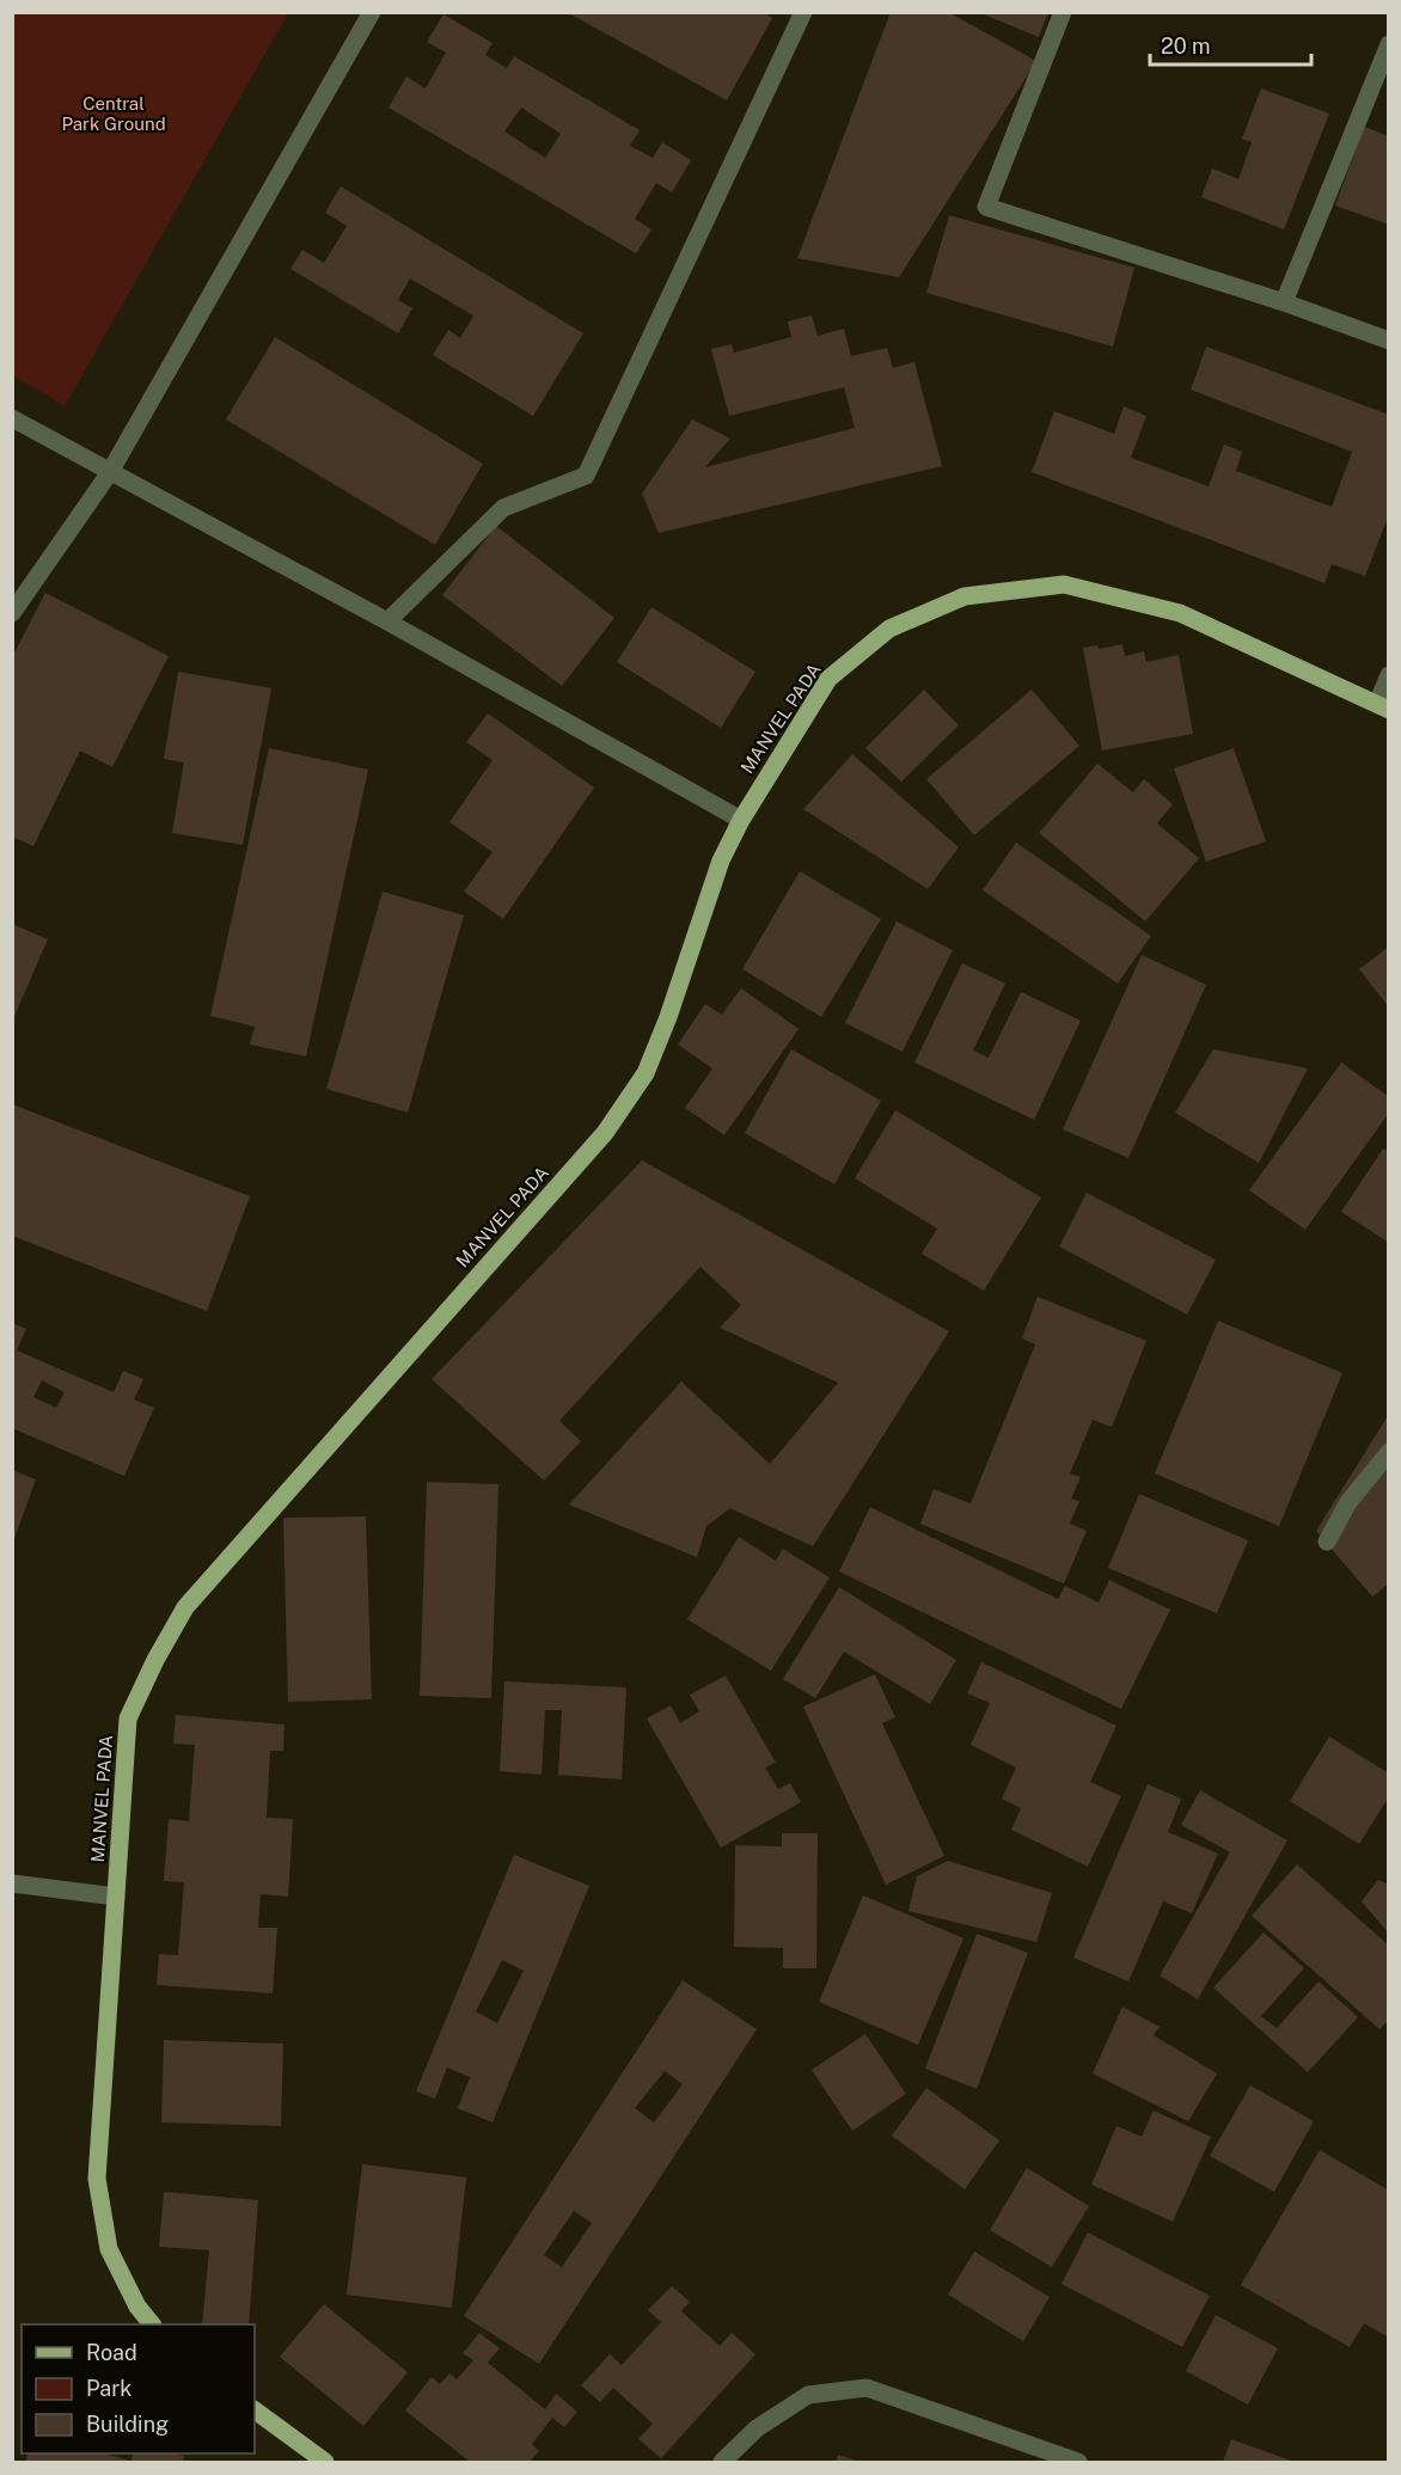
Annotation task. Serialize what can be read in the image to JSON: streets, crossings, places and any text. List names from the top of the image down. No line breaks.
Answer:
{"streets":{"main road":["MANVEL PADA"]},"parks":["Central Park Ground"],"legend":["Road","Park","Building"],"scale_bar":"20 m"}
